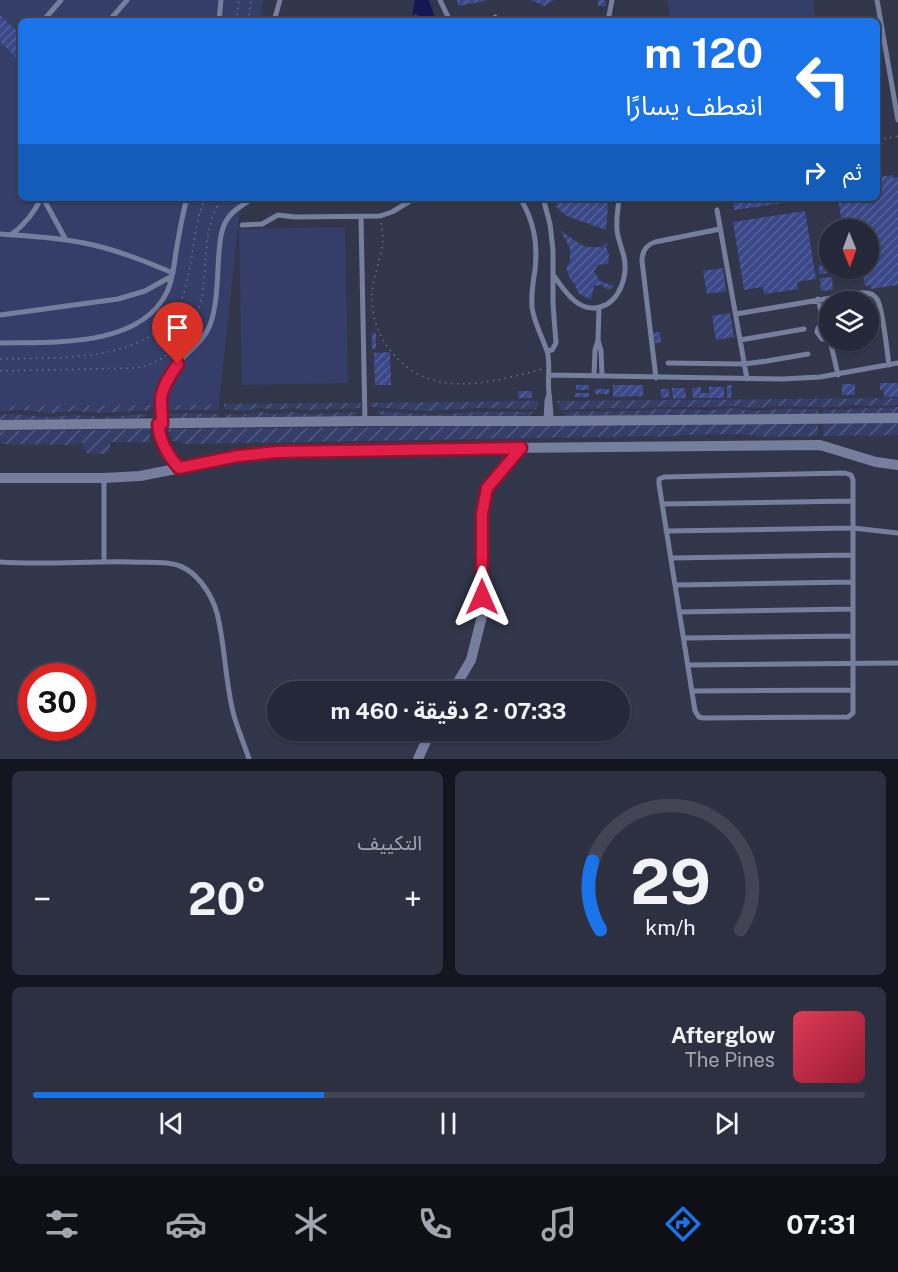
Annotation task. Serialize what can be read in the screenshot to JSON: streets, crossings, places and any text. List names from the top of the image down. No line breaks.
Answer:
{"north":"bottom","page":{"turn":["120 m","انعطف يسارًا"],"then":"ثم","limit":"30","trip":"07:33 · 2 دقيقة · 460 m","tile":"التكييف","heat":["−","20°","+"],"song":["Afterglow","The Pines"],"tabs":"07:31","gauge":["29","km/h"]}}
